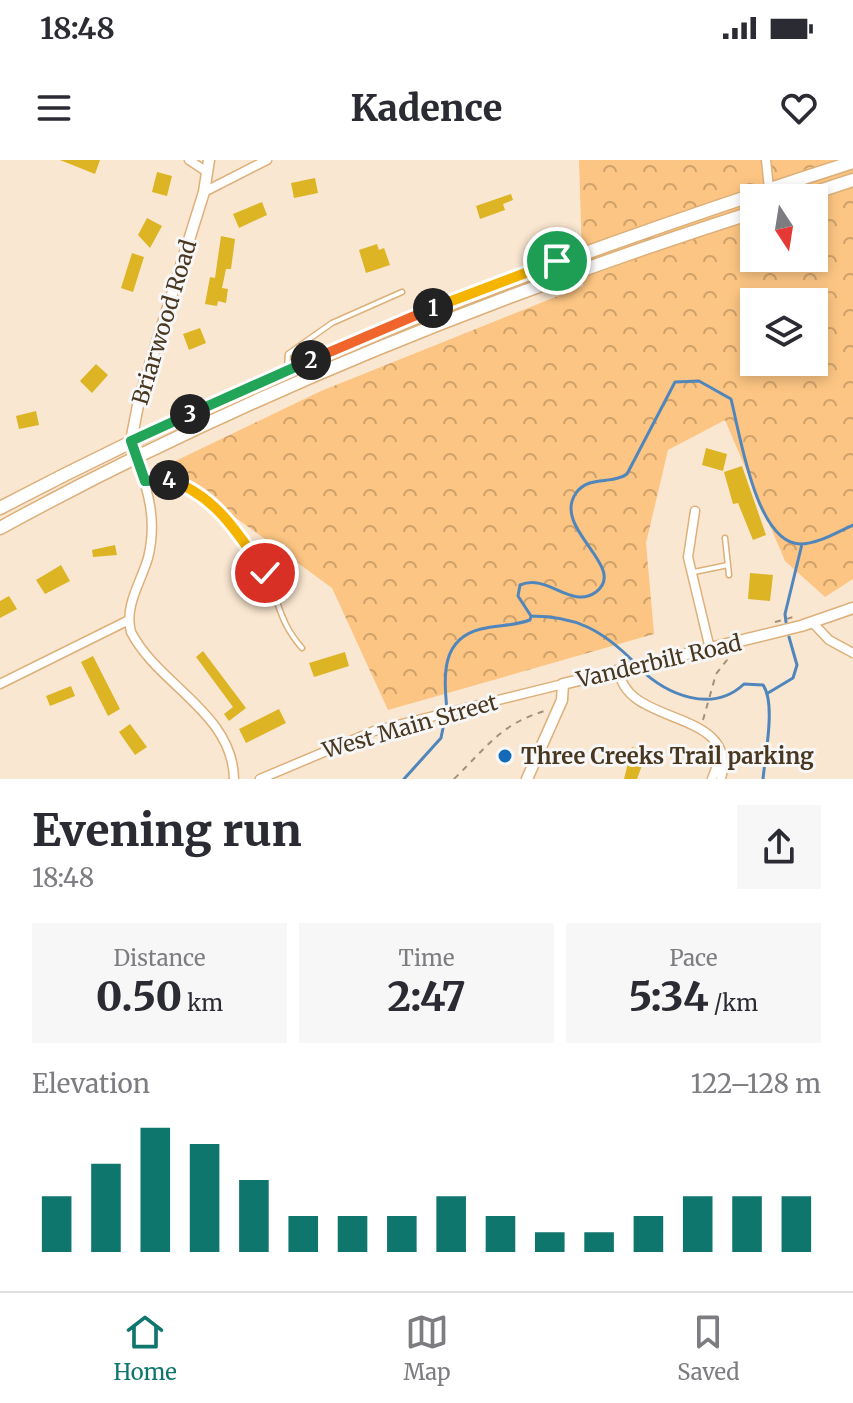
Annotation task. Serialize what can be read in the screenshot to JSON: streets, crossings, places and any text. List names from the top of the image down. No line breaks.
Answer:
{"streets":{"street":["Briarwood Road","Vanderbilt Road","West Main Street"]},"crossings":[["Vanderbilt Road","West Main Street"]],"places":["Three Creeks Trail parking"],"north":"bottom","page":{"status":"18:48","header":"Kadence","pins":["1","2","3","4"],"heading":["Evening run","18:48"],"stats":[["Distance","0.50 km"],["Time","2:47"],["Pace","5:34 /km"]],"chart":["Elevation","122–128 m"],"tabs":["Home","Map","Saved"]}}
